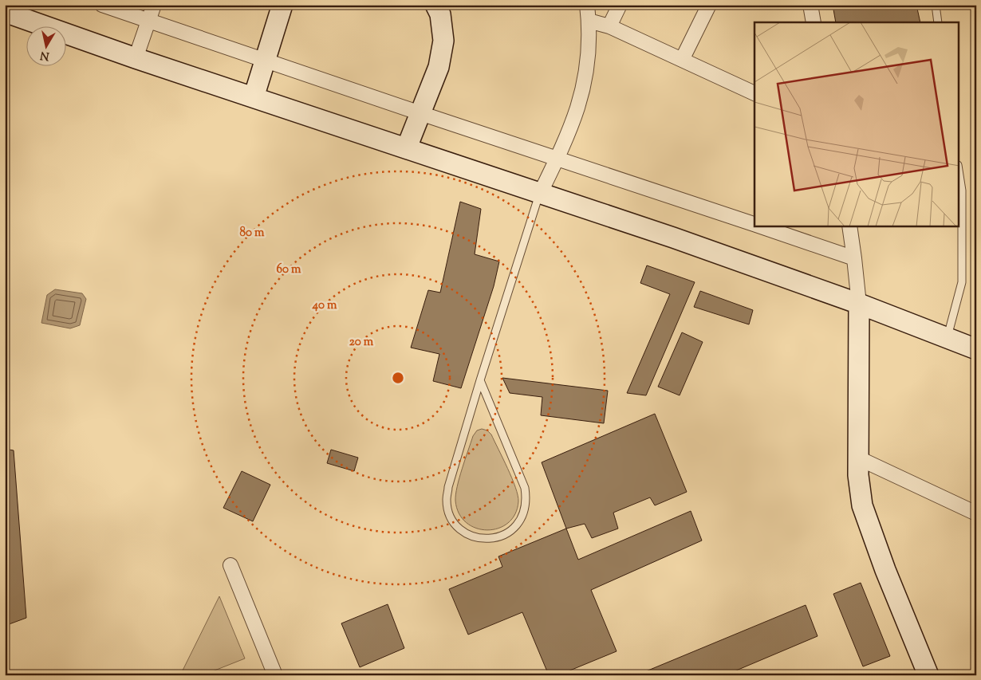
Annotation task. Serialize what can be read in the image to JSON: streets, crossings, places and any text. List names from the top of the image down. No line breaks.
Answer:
{"north":"bottom","rings":["80 m","60 m","40 m","20 m"]}
